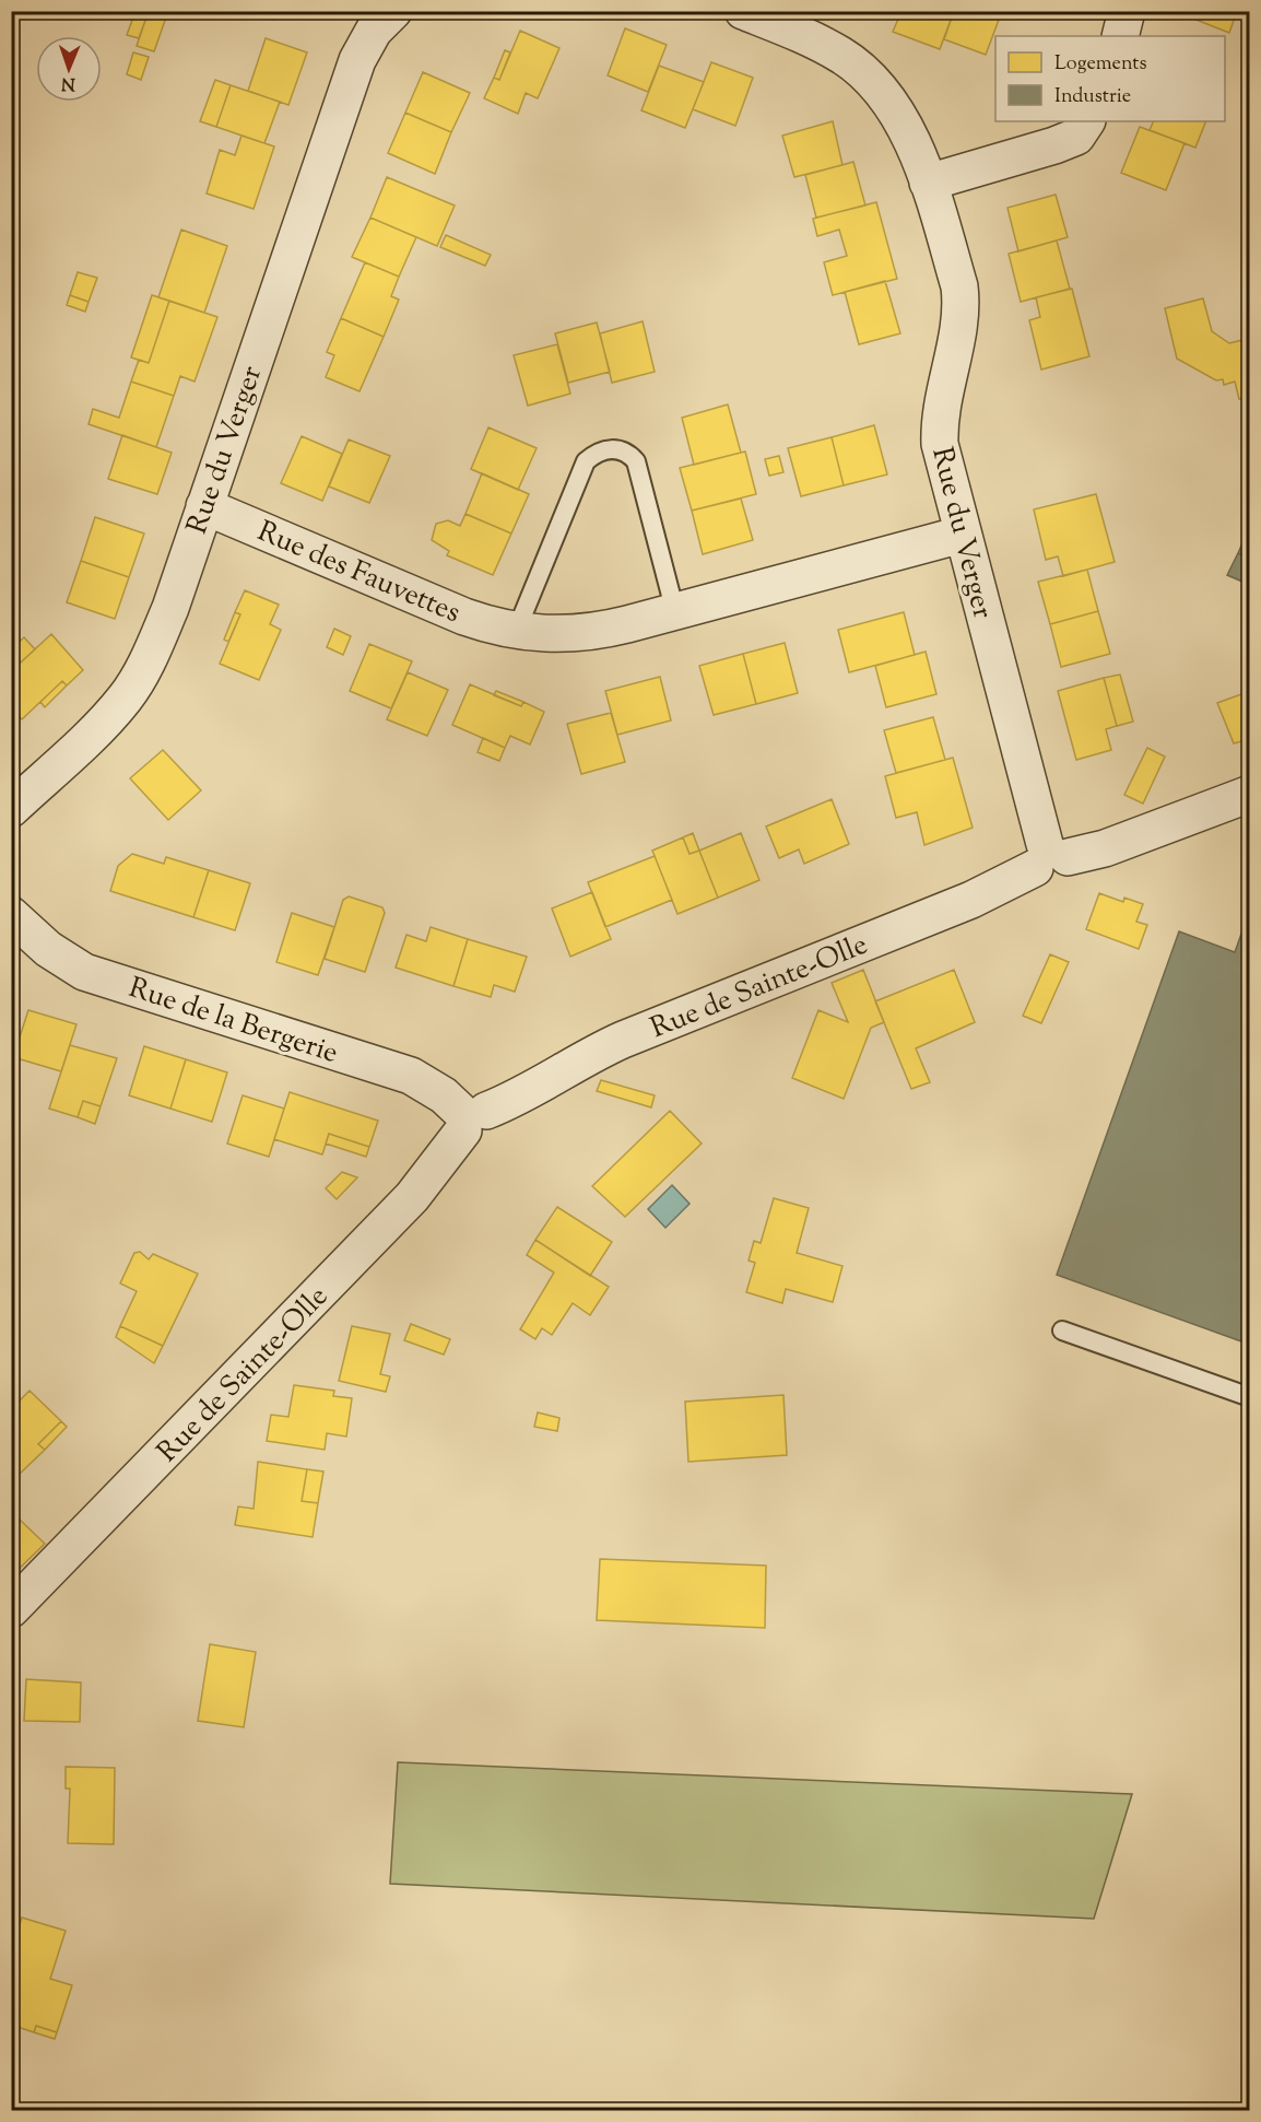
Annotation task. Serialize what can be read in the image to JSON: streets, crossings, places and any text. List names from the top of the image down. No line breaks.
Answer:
{"streets":{"street":["Rue du Verger","Rue des Fauvettes","Rue de Sainte-Olle","Rue de la Bergerie"]},"crossings":[["Rue du Verger","Rue des Fauvettes"],["Rue du Verger","Rue de Sainte-Olle"],["Rue de Sainte-Olle","Rue de la Bergerie"]],"legend":["Logements","Industrie"],"north":"bottom"}
